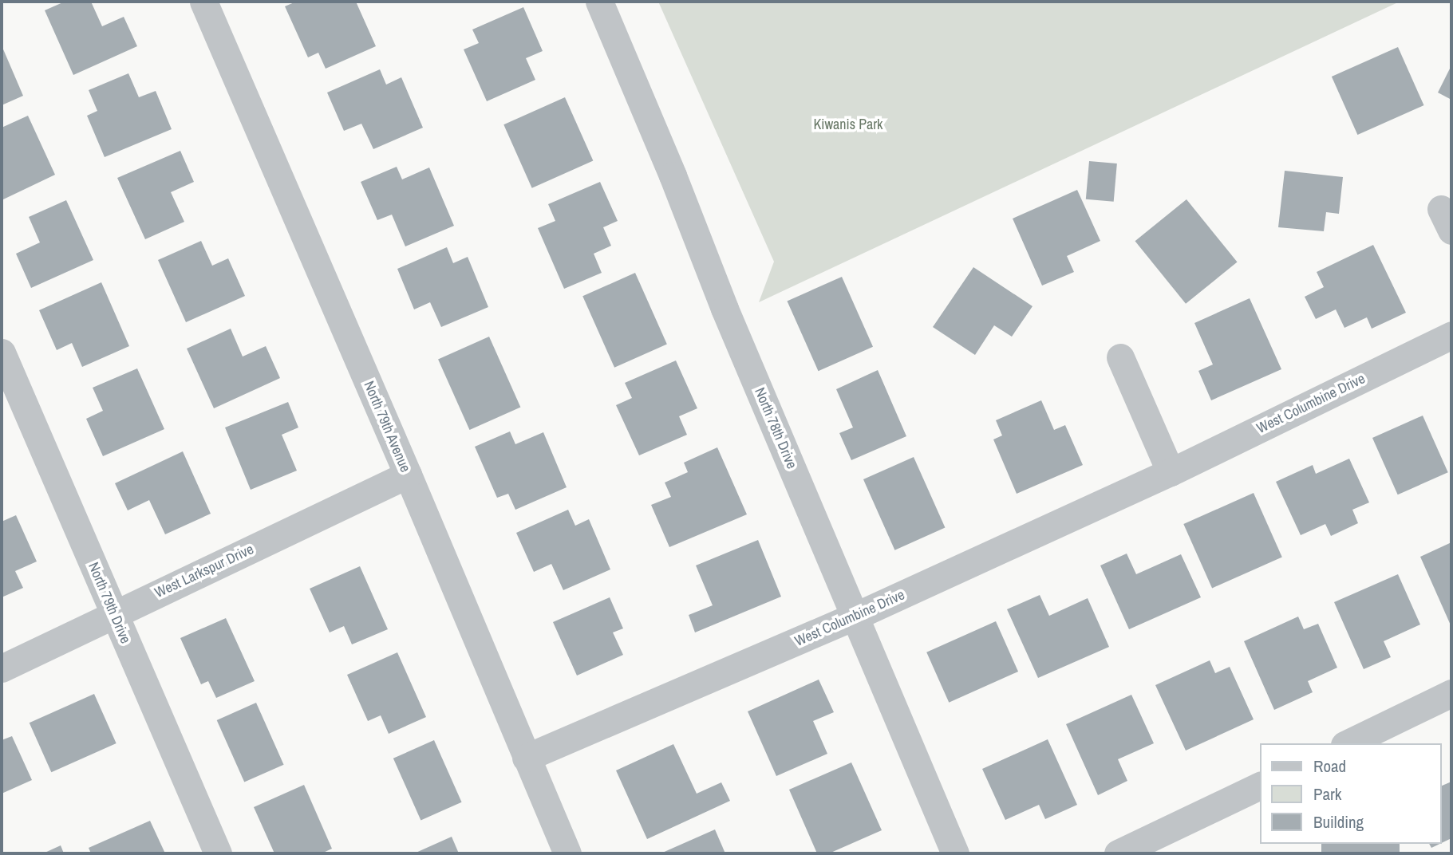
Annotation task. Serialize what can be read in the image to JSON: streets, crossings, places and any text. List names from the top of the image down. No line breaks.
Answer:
{"streets":{"street":["West Columbine Drive","North 79th Avenue","North 78th Drive","West Larkspur Drive","North 79th Drive"]},"crossings":[["West Columbine Drive","North 79th Avenue"],["West Columbine Drive","North 78th Drive"],["North 79th Avenue","West Larkspur Drive"],["West Larkspur Drive","North 79th Drive"]],"parks":["Kiwanis Park"],"legend":["Road","Park","Building"]}
